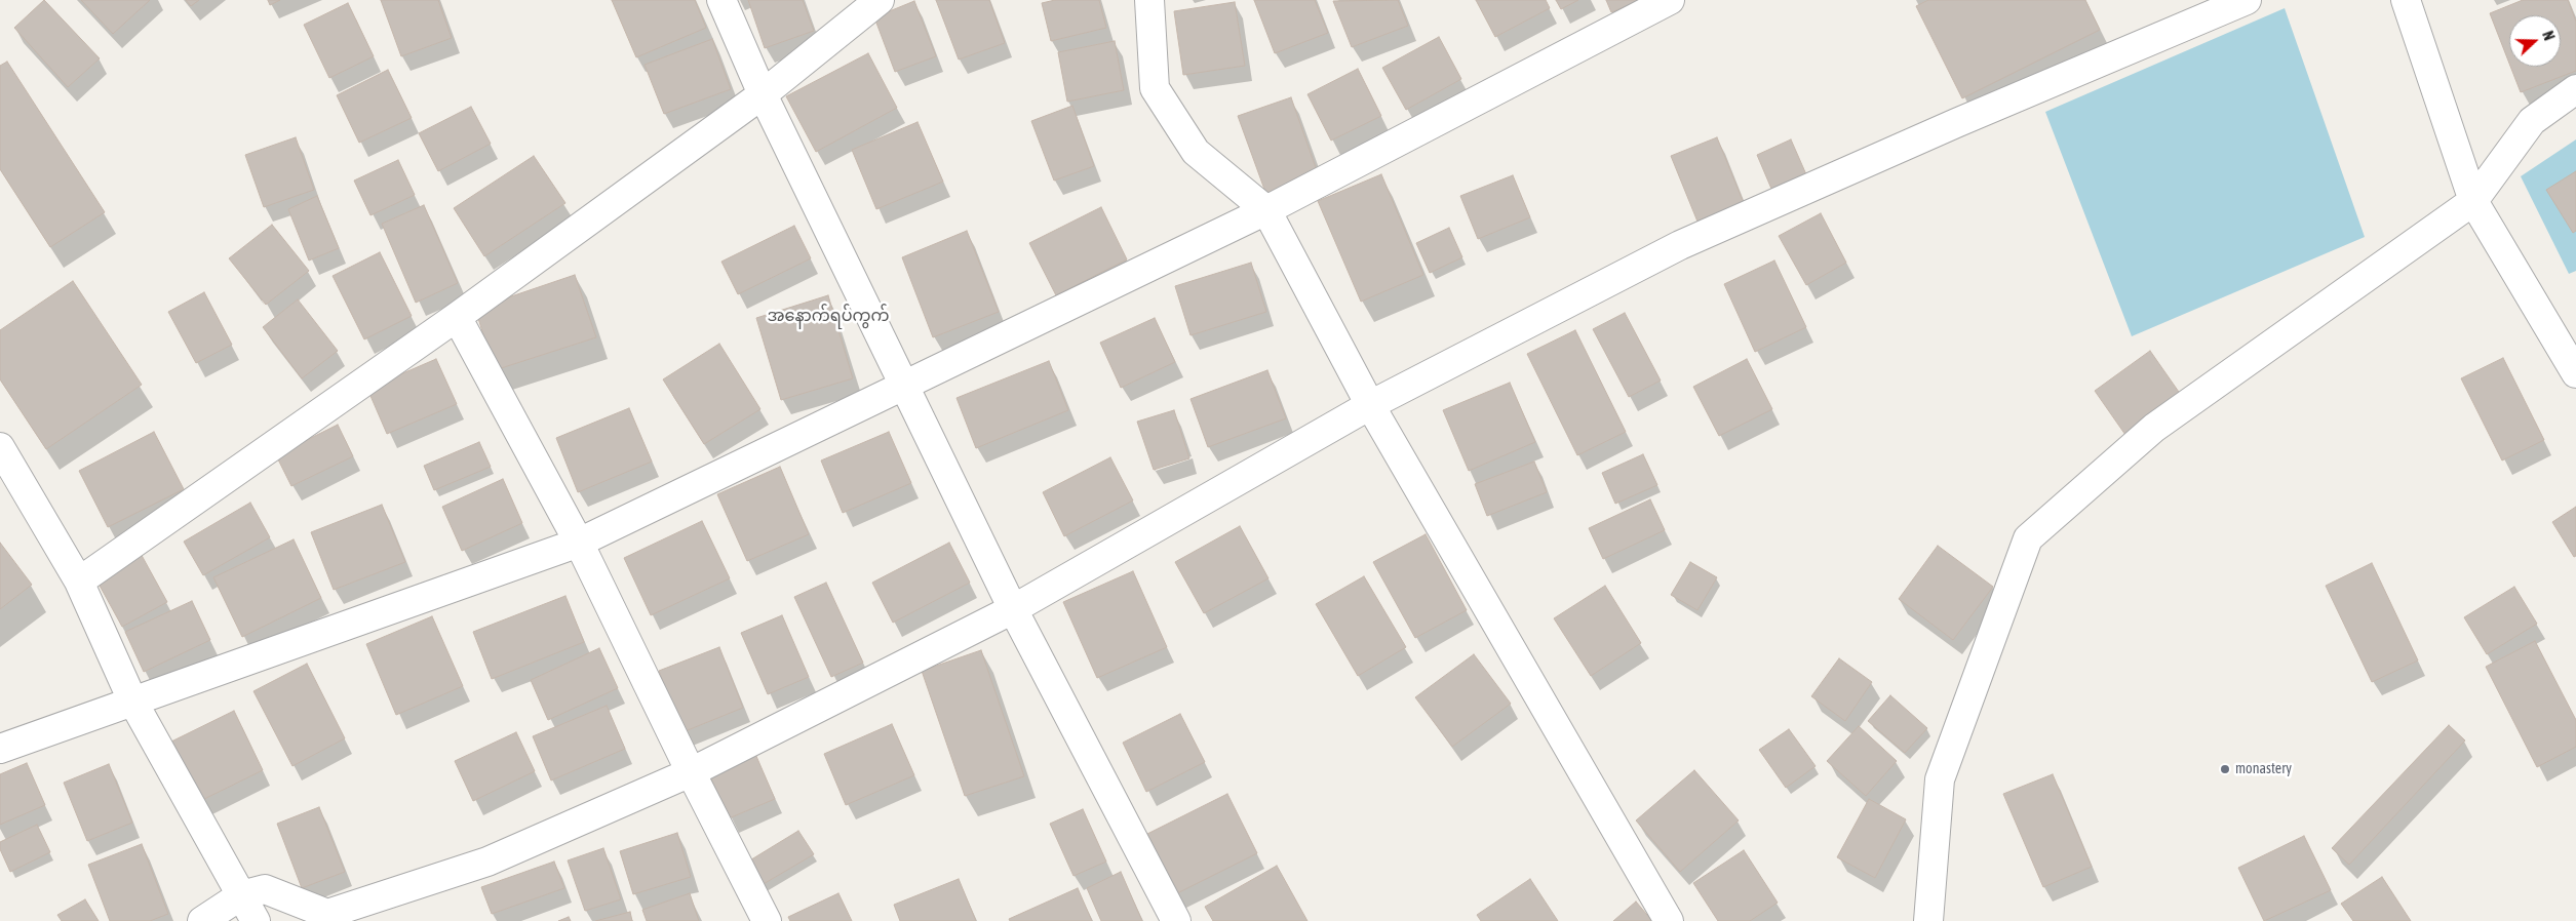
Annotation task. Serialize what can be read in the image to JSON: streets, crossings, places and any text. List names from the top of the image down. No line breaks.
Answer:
{"districts":["အနောက်ရပ်ကွက်"],"places":["monastery"],"north":"right"}
